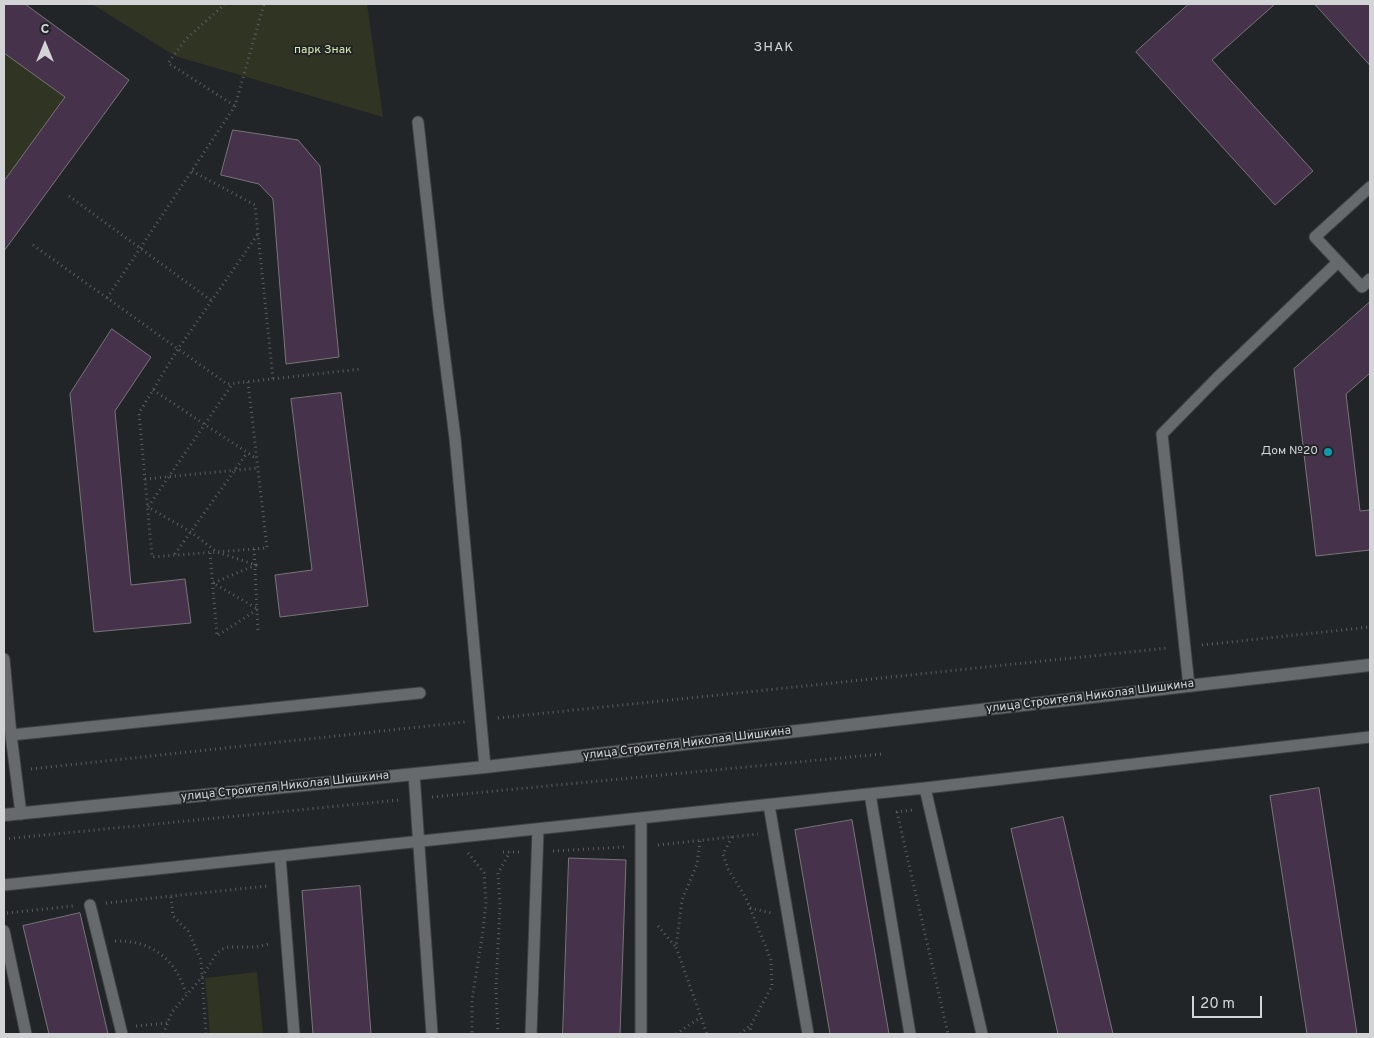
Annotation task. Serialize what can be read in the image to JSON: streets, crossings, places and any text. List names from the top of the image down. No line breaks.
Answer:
{"streets":{"street":["улица Строителя Николая Шишкина"]},"districts":["ЗНАК"],"parks":["парк Знак"],"places":["Дом №20"],"scale_bar":"20 m","north":"top"}
